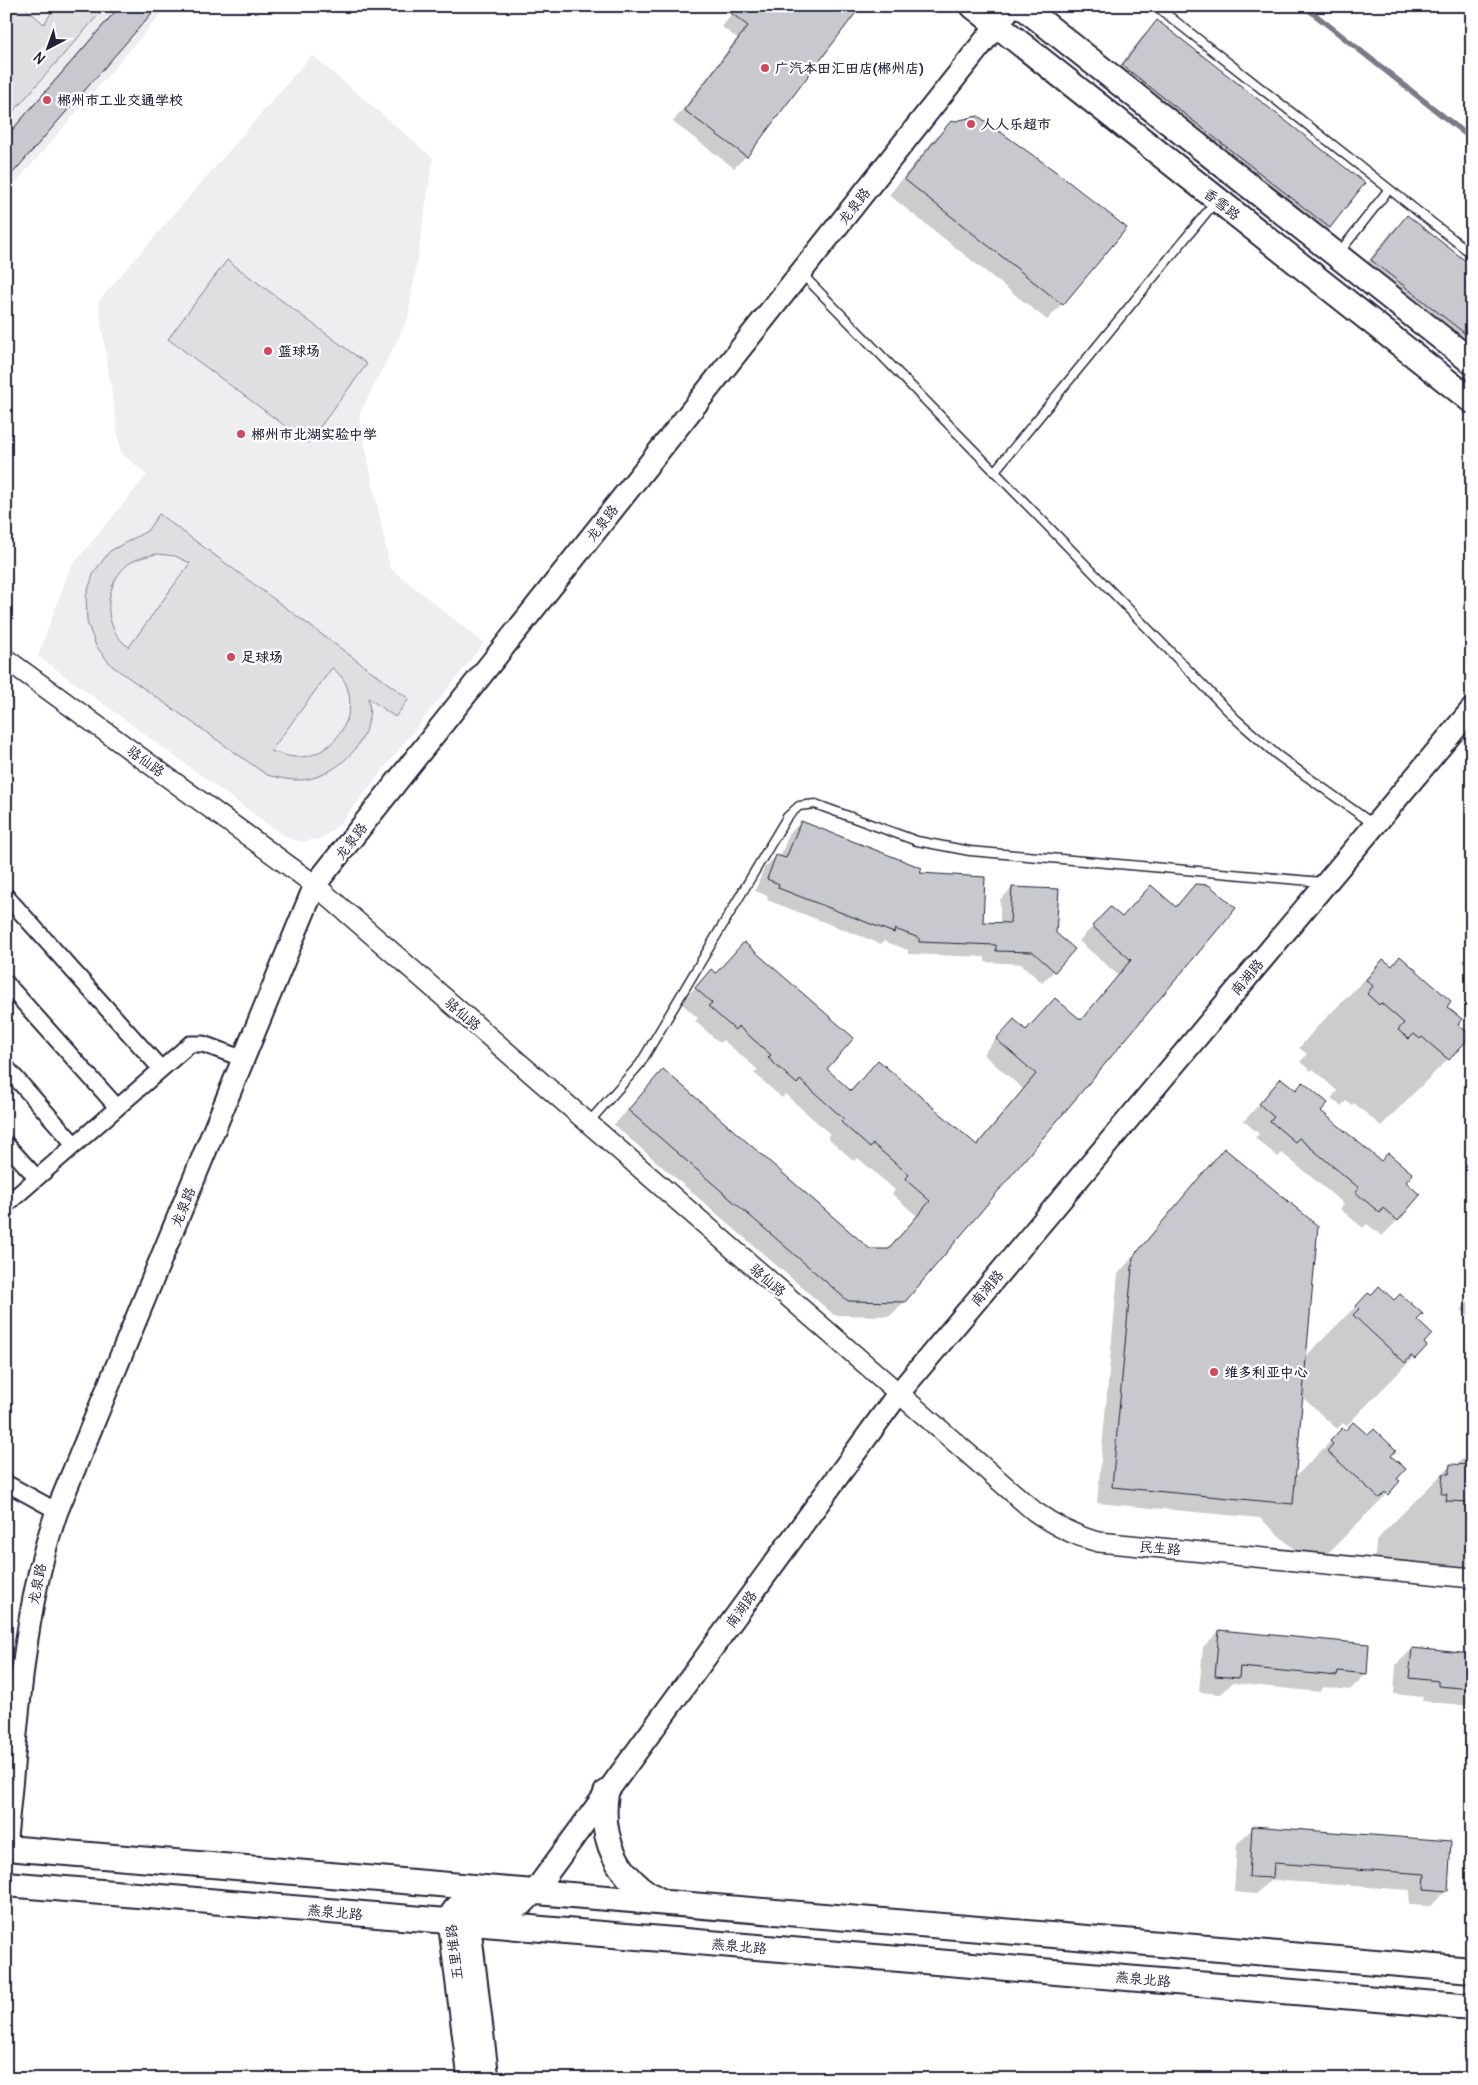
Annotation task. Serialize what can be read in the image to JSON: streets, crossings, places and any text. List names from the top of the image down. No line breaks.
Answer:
{"streets":{"main road":["香雪路","龙泉路","南湖路","燕泉北路","五里堆路"],"street":["骆仙路","民生路"]},"crossings":[["香雪路","龙泉路"],["龙泉路","骆仙路"],["骆仙路","南湖路"],["骆仙路","民生路"],["南湖路","民生路"],["南湖路","五里堆路"],["燕泉北路","五里堆路"]],"places":["广汽本田汇田店(郴州店)","郴州市工业交通学校","人人乐超市","篮球场","郴州市北湖实验中学","足球场","维多利亚中心"],"north":"bottom left"}
